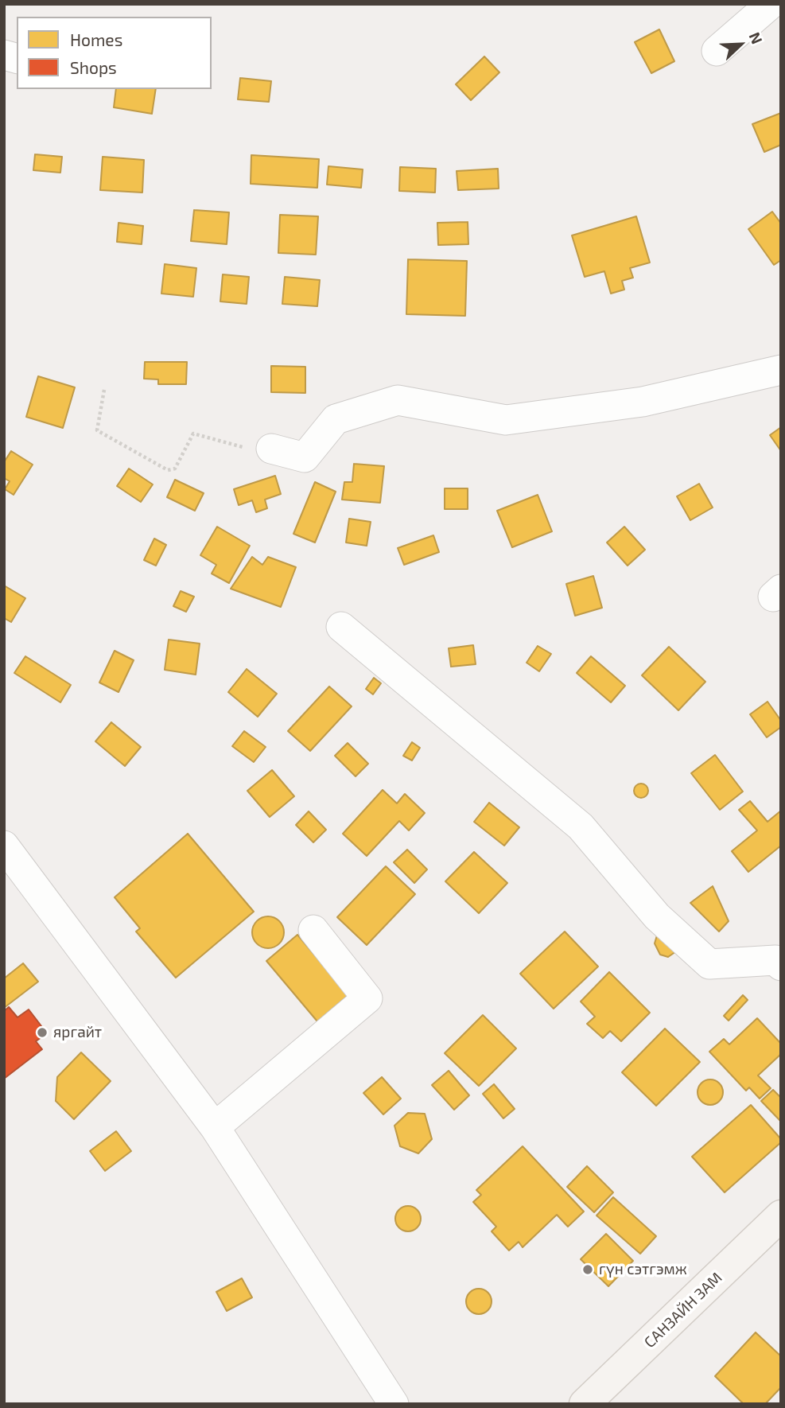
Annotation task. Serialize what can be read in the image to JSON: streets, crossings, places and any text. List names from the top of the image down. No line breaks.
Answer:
{"streets":{"main road":["САНЗАЙН ЗАМ"]},"places":["яргайт","гүн сэтгэмж"],"legend":["Homes","Shops"],"north":"top right"}
